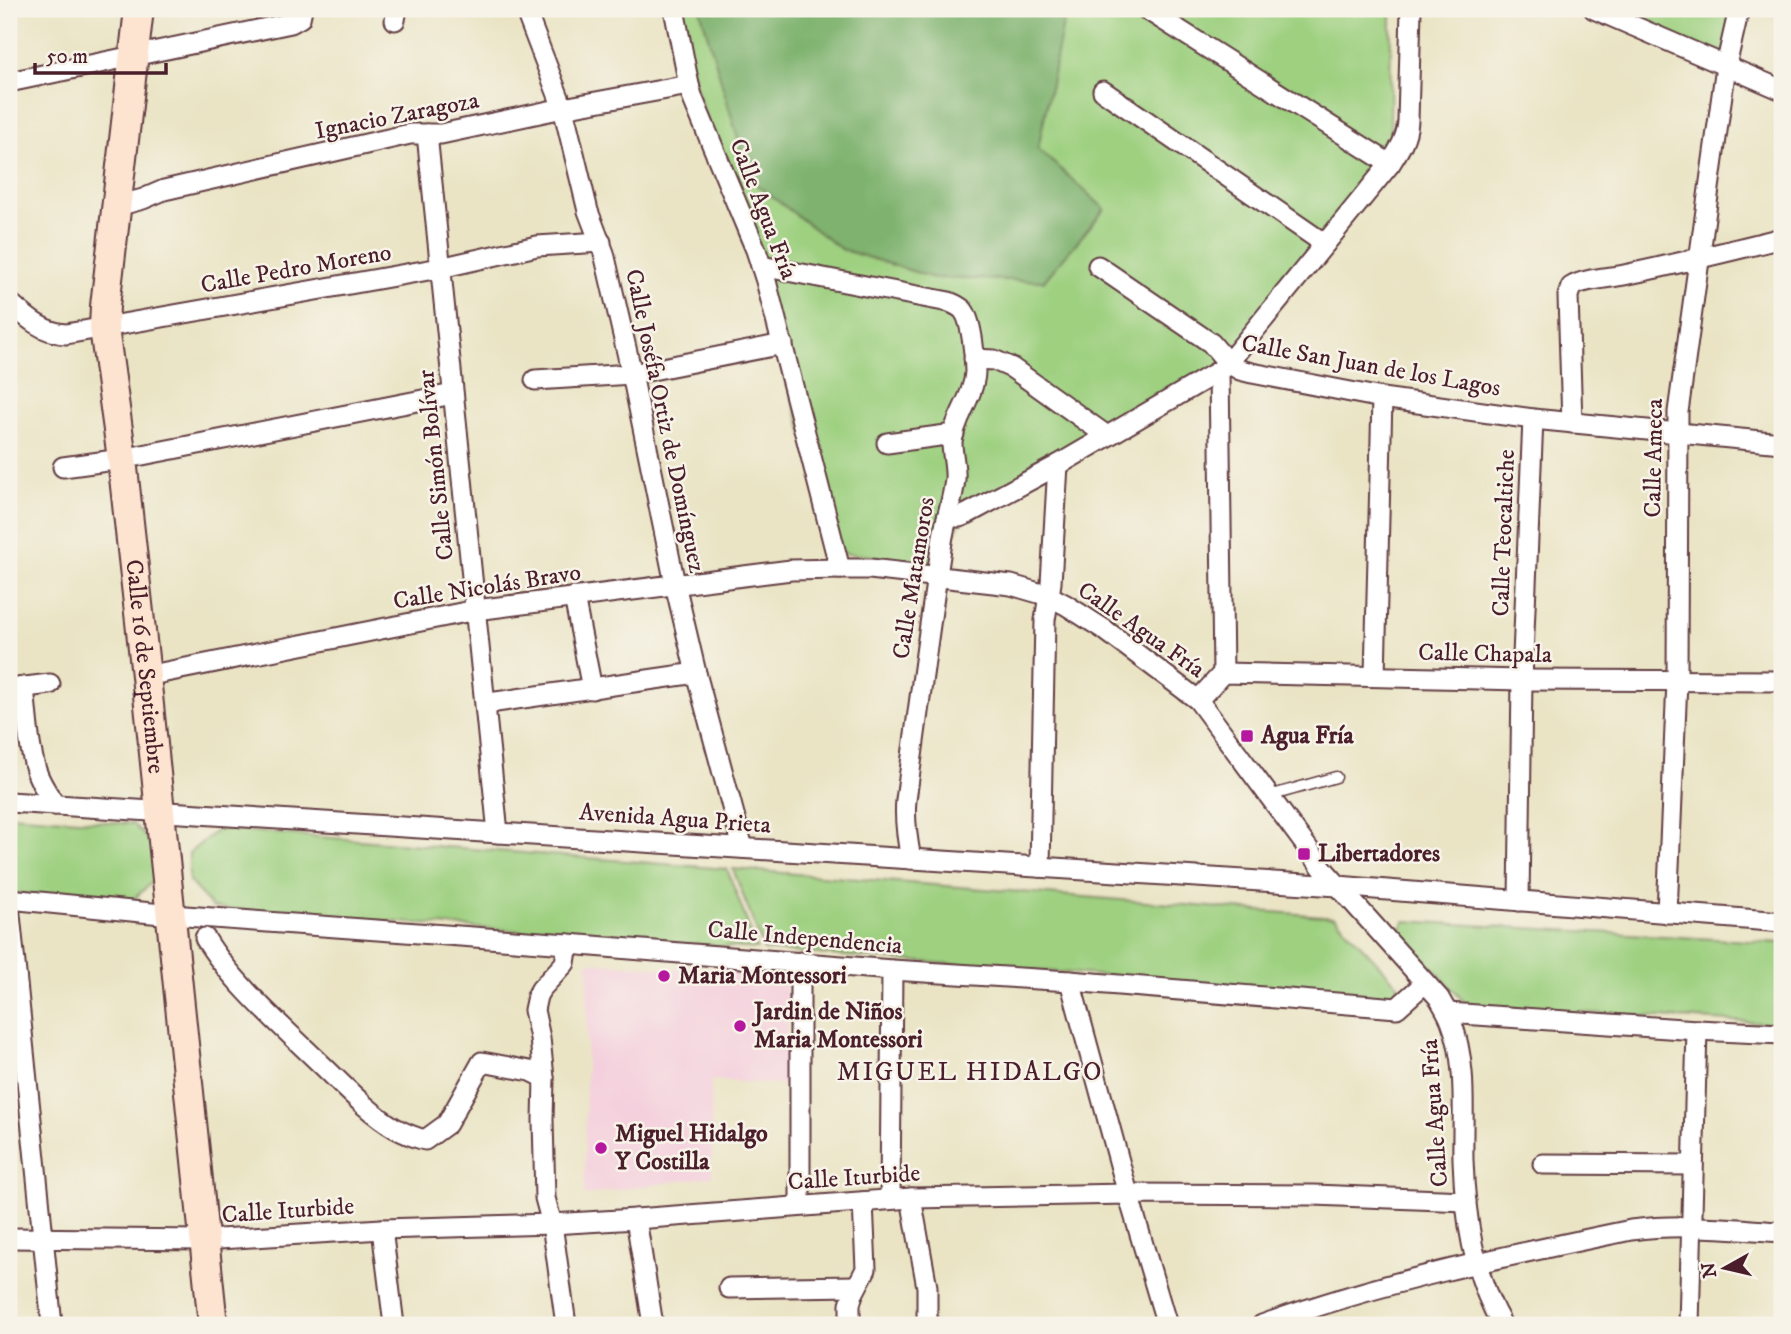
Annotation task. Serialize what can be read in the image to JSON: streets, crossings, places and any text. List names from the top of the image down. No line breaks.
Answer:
{"streets":{"street":["Ignacio Zaragoza","Calle Agua Fría","Calle Pedro Moreno","Calle San Juan de los Lagos","Calle Joséfa Ortiz de Domínguez","Calle Ameca","Calle Simón Bolívar","Calle Teocaltiche","Calle Matamoros","Calle Nicolás Bravo","Calle Chapala","Calle 16 de Septiembre","Avenida Agua Prieta","Calle Independencia","Calle Iturbide"]},"crossings":[["Ignacio Zaragoza","Calle Agua Fría"],["Ignacio Zaragoza","Calle Joséfa Ortiz de Domínguez"],["Ignacio Zaragoza","Calle Simón Bolívar"],["Ignacio Zaragoza","Calle 16 de Septiembre"],["Calle Agua Fría","Calle Matamoros"],["Calle Agua Fría","Calle Nicolás Bravo"],["Calle Agua Fría","Avenida Agua Prieta"],["Calle Agua Fría","Calle Independencia"],["Calle Agua Fría","Calle Iturbide"],["Calle Pedro Moreno","Calle Joséfa Ortiz de Domínguez"],["Calle Pedro Moreno","Calle Simón Bolívar"],["Calle Pedro Moreno","Calle 16 de Septiembre"],["Calle San Juan de los Lagos","Calle Ameca"],["Calle San Juan de los Lagos","Calle Teocaltiche"],["Calle San Juan de los Lagos","Calle Matamoros"],["Calle Joséfa Ortiz de Domínguez","Calle Nicolás Bravo"],["Calle Joséfa Ortiz de Domínguez","Avenida Agua Prieta"],["Calle Ameca","Calle Chapala"],["Calle Ameca","Avenida Agua Prieta"],["Calle Simón Bolívar","Calle Nicolás Bravo"],["Calle Simón Bolívar","Avenida Agua Prieta"],["Calle Teocaltiche","Calle Chapala"],["Calle Teocaltiche","Avenida Agua Prieta"],["Calle Matamoros","Avenida Agua Prieta"],["Calle Nicolás Bravo","Calle 16 de Septiembre"],["Calle 16 de Septiembre","Avenida Agua Prieta"],["Calle 16 de Septiembre","Calle Independencia"],["Calle 16 de Septiembre","Calle Iturbide"]],"districts":["MIGUEL HIDALGO"],"places":{"transit":["Agua Fría","Libertadores"],"other":["Maria Montessori","Jardin de Niños Maria Montessori","Miguel Hidalgo Y Costilla"]},"scale_bar":"50 m","north":"left"}
